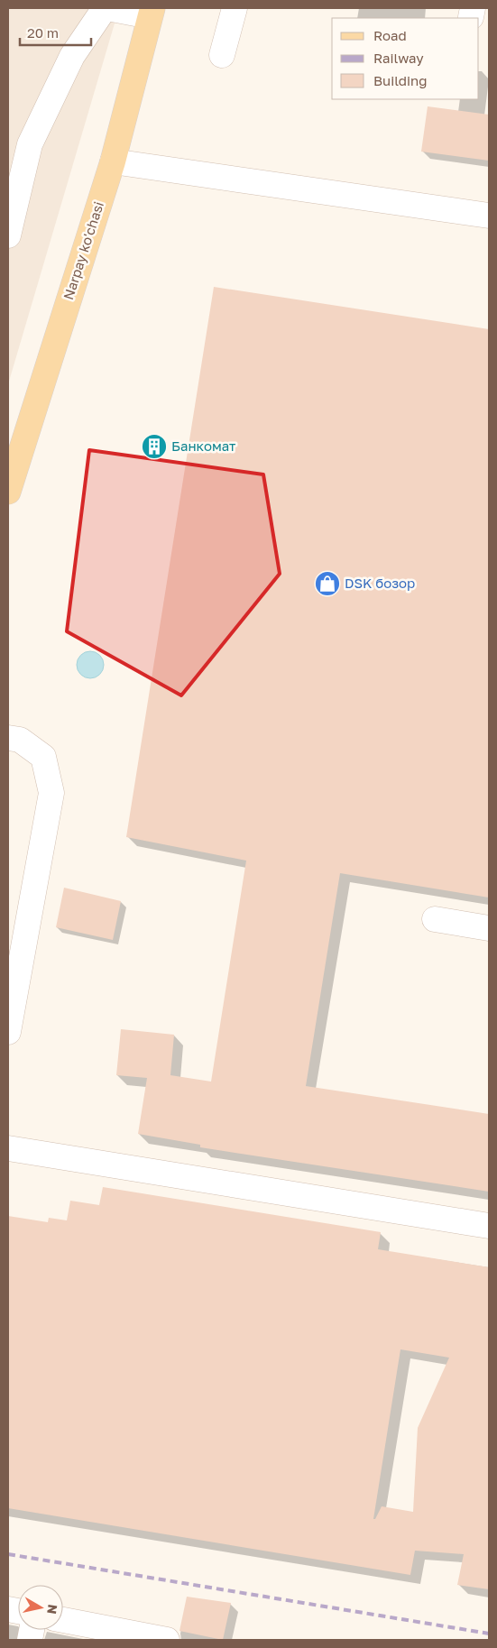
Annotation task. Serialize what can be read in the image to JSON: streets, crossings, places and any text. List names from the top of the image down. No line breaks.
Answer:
{"streets":{"main road":["Narpay ko'chasi"]},"places":{"building":["Банкомат"],"shop":["DSK бозор"]},"legend":["Road","Railway","Building"],"scale_bar":"20 m","north":"right"}
